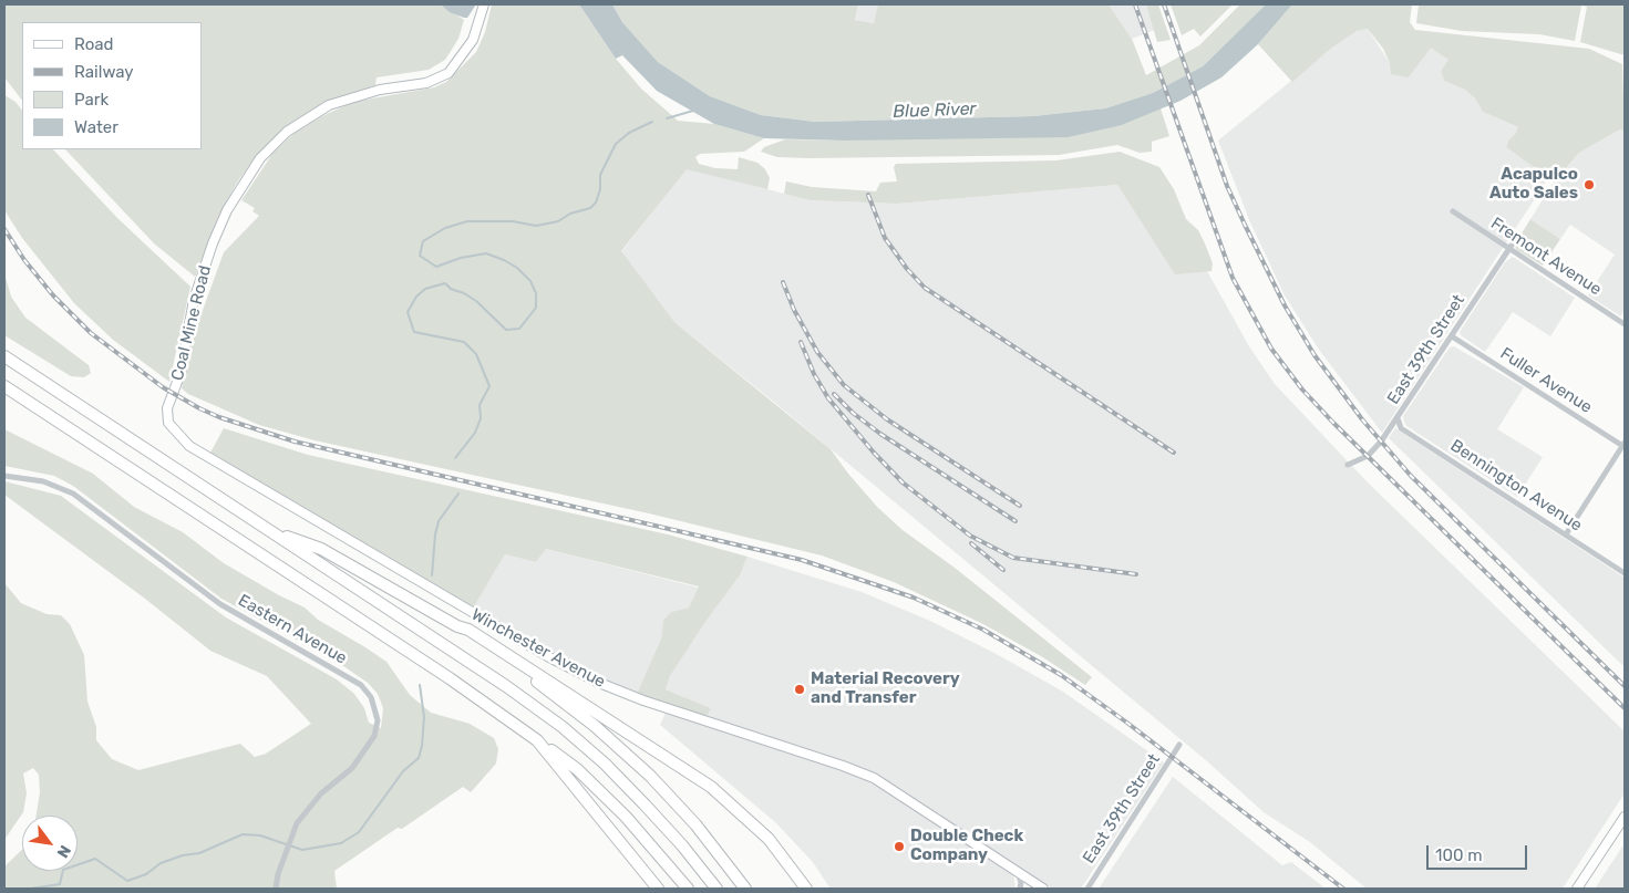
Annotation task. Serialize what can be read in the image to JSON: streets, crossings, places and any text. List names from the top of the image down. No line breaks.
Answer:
{"streets":{"street":["Fremont Avenue","Coal Mine Road","East 39th Street","Fuller Avenue","Bennington Avenue","Eastern Avenue","Winchester Avenue"]},"crossings":[["Fremont Avenue","East 39th Street"],["Coal Mine Road","Winchester Avenue"],["East 39th Street","Fuller Avenue"],["East 39th Street","Bennington Avenue"]],"water":["Blue River"],"places":["Acapulco Auto Sales","Material Recovery and Transfer","Double Check Company"],"legend":["Road","Railway","Park","Water"],"scale_bar":"100 m","north":"bottom right"}
